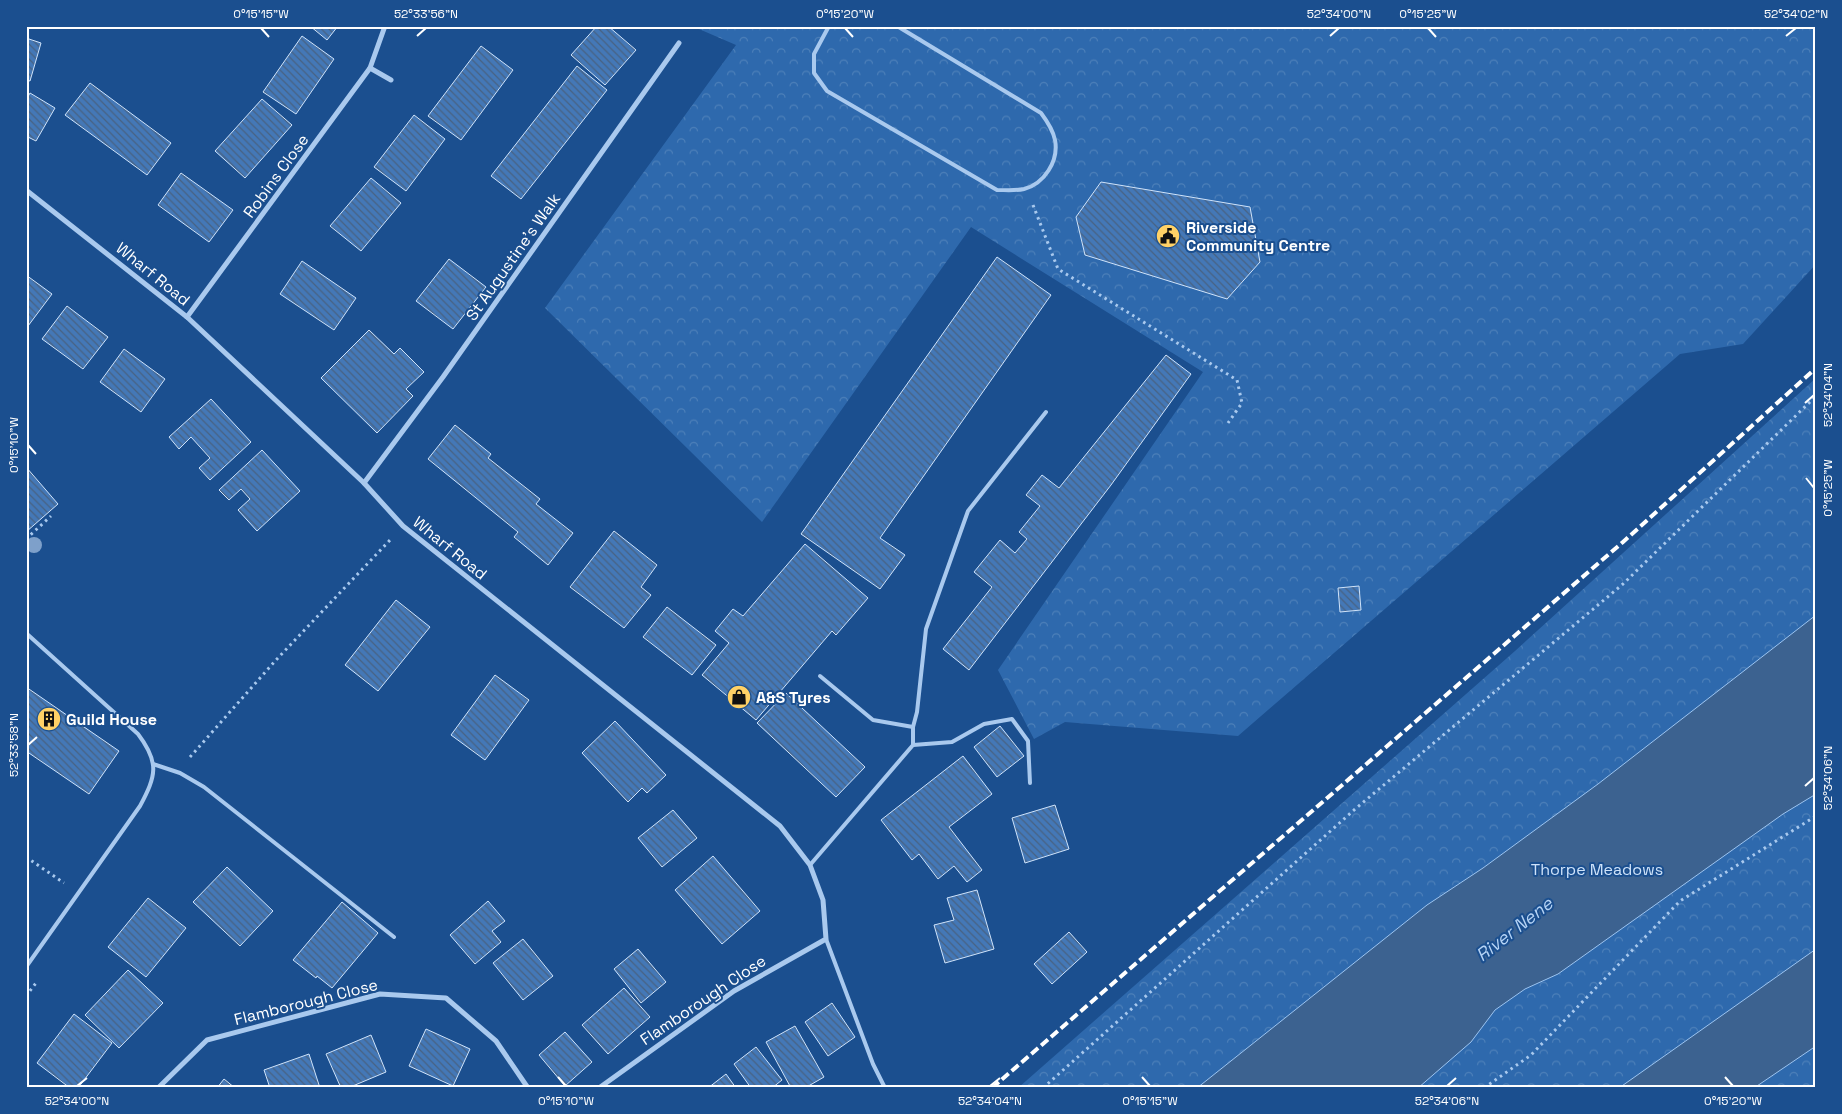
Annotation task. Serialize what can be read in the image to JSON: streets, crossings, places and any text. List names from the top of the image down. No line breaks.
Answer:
{"streets":{"street":["Robins Close","St Augustine's Walk","Wharf Road","Flamborough Close"]},"crossings":[["Robins Close","Wharf Road"],["St Augustine's Walk","Wharf Road"],["Wharf Road","Flamborough Close"]],"water":["River Nene"],"parks":["Thorpe Meadows"],"places":{"public building":["Riverside Community Centre"],"shop":["A&S Tyres"],"building":["Guild House"]},"coordinates":["0°15'15\"W","52°33'56\"N","0°15'20\"W","52°34'00\"N","0°15'25\"W","52°34'02\"N","52°34'04\"N","0°15'10\"W","52°33'58\"N","52°34'06\"N"]}
